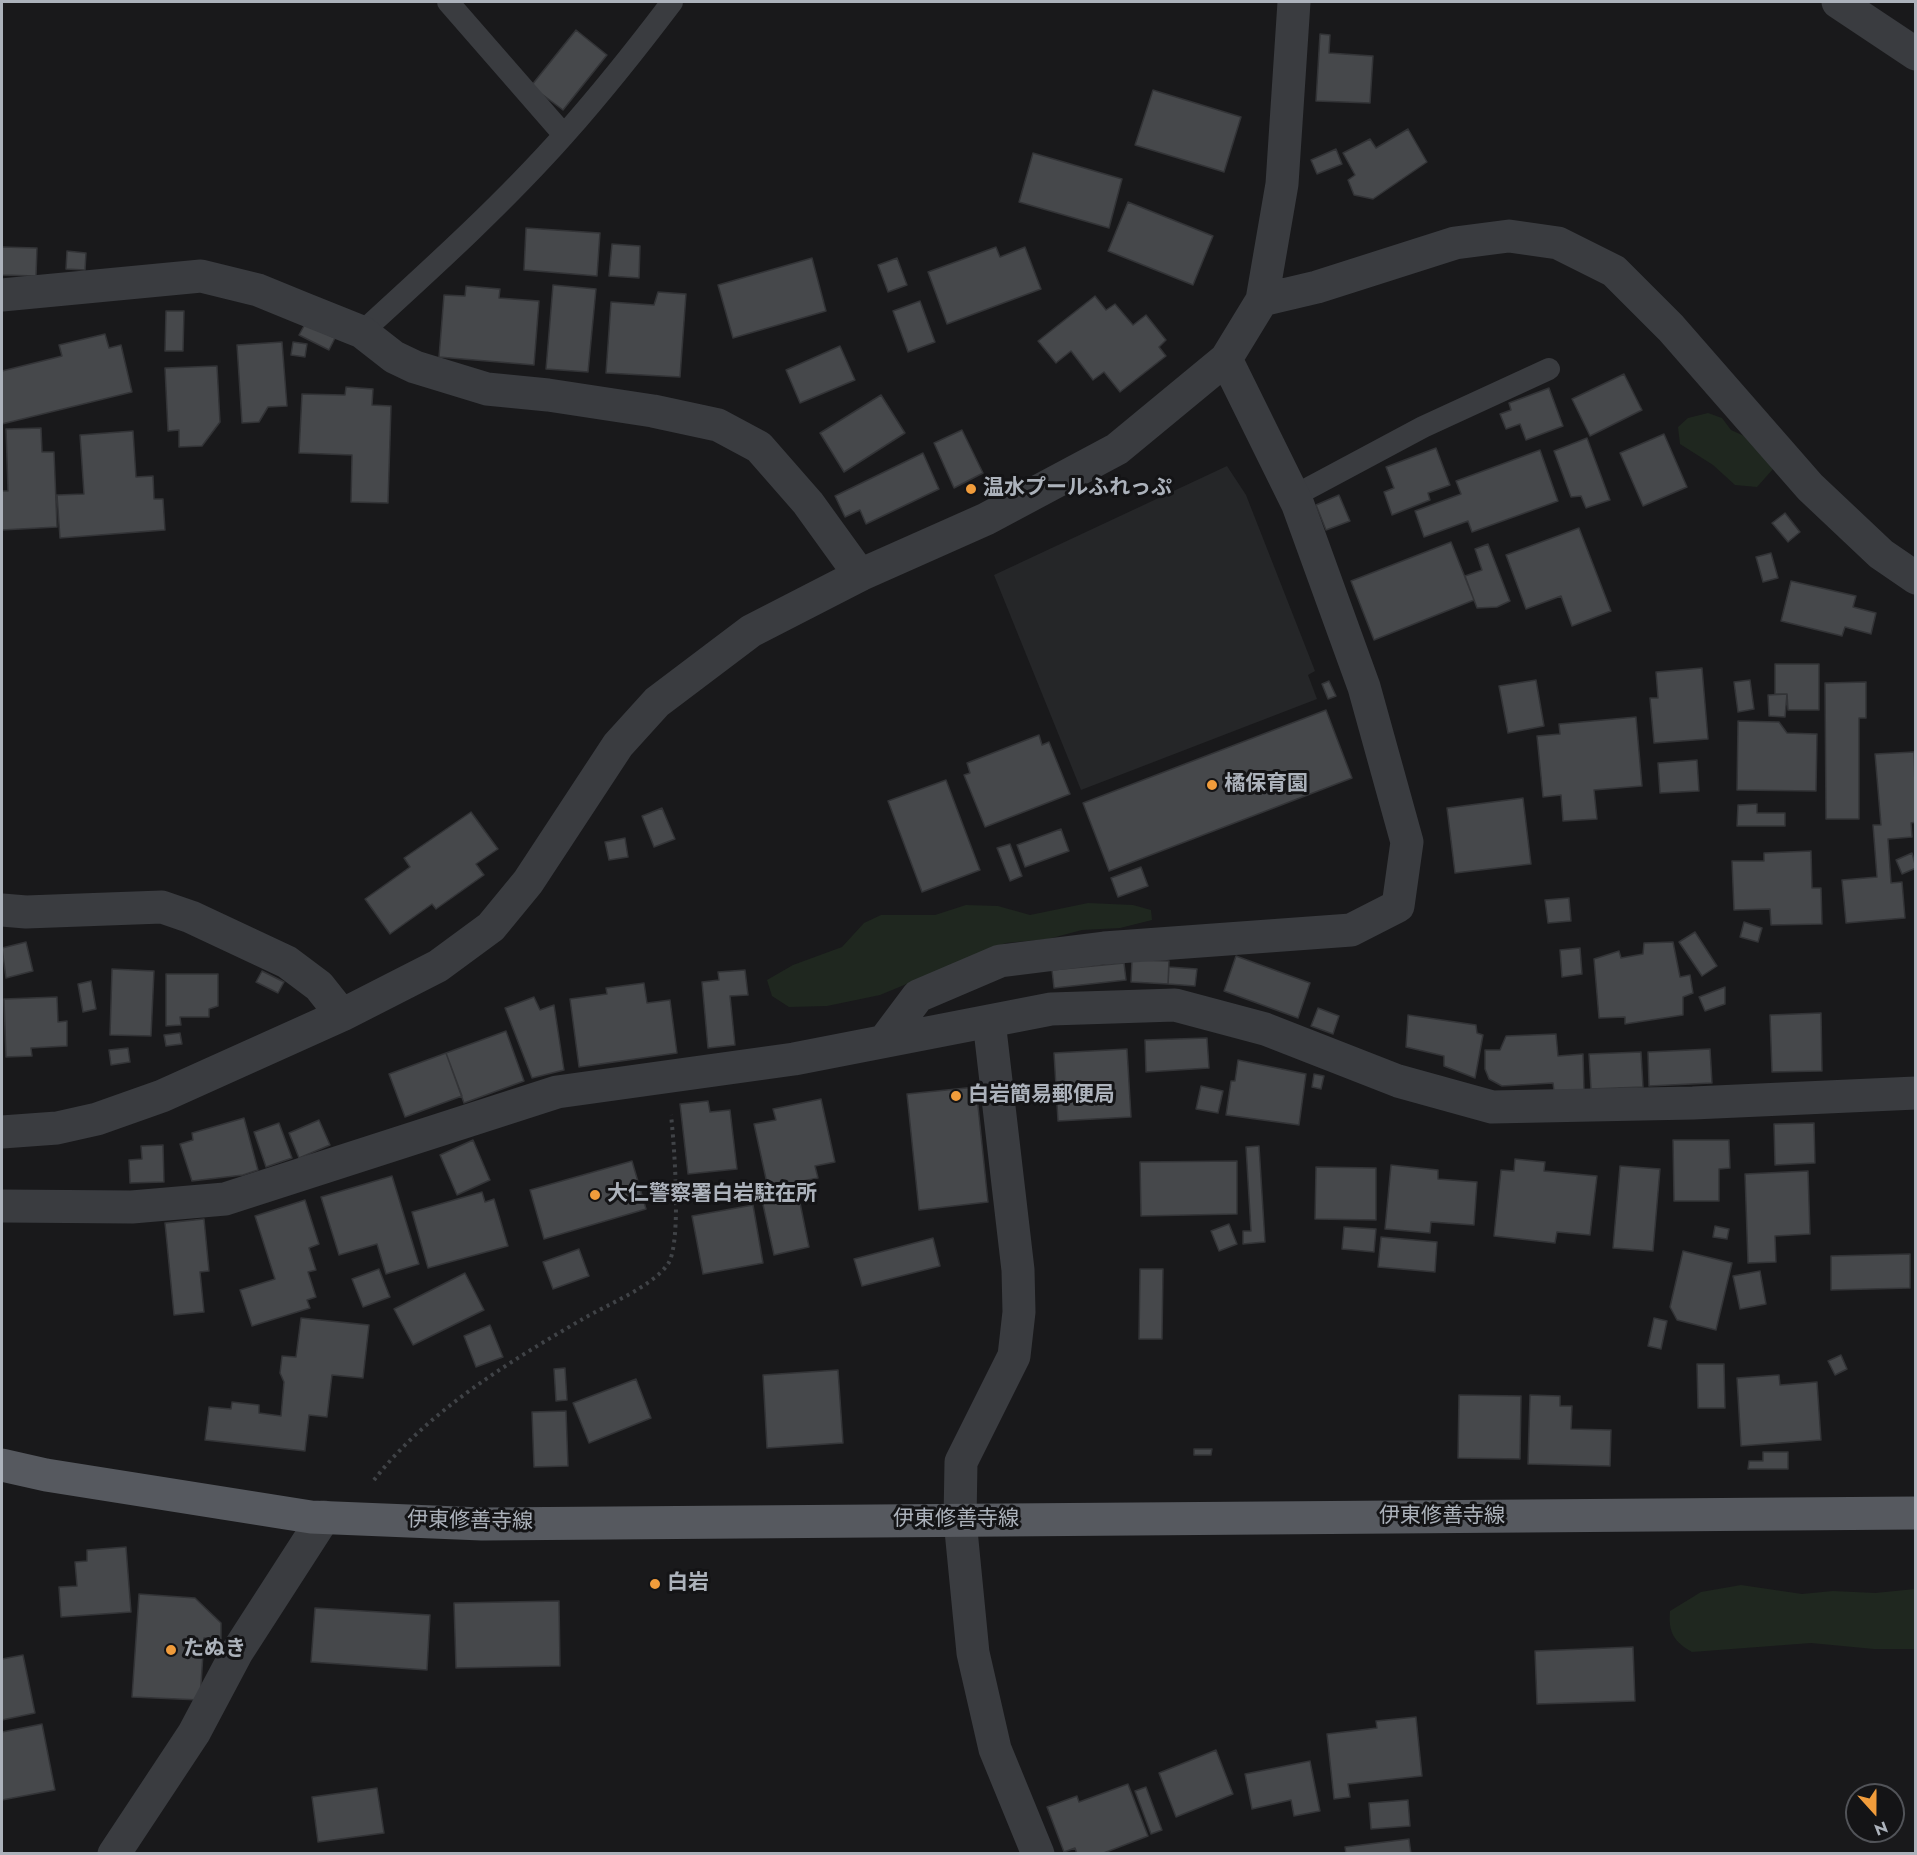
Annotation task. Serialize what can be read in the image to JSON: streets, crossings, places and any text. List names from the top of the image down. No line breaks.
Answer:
{"streets":{"main road":["伊東修善寺線"]},"places":["温水プールふれっぷ","橘保育園","白岩簡易郵便局","大仁警察署白岩駐在所","白岩","たぬき"],"north":"bottom"}
